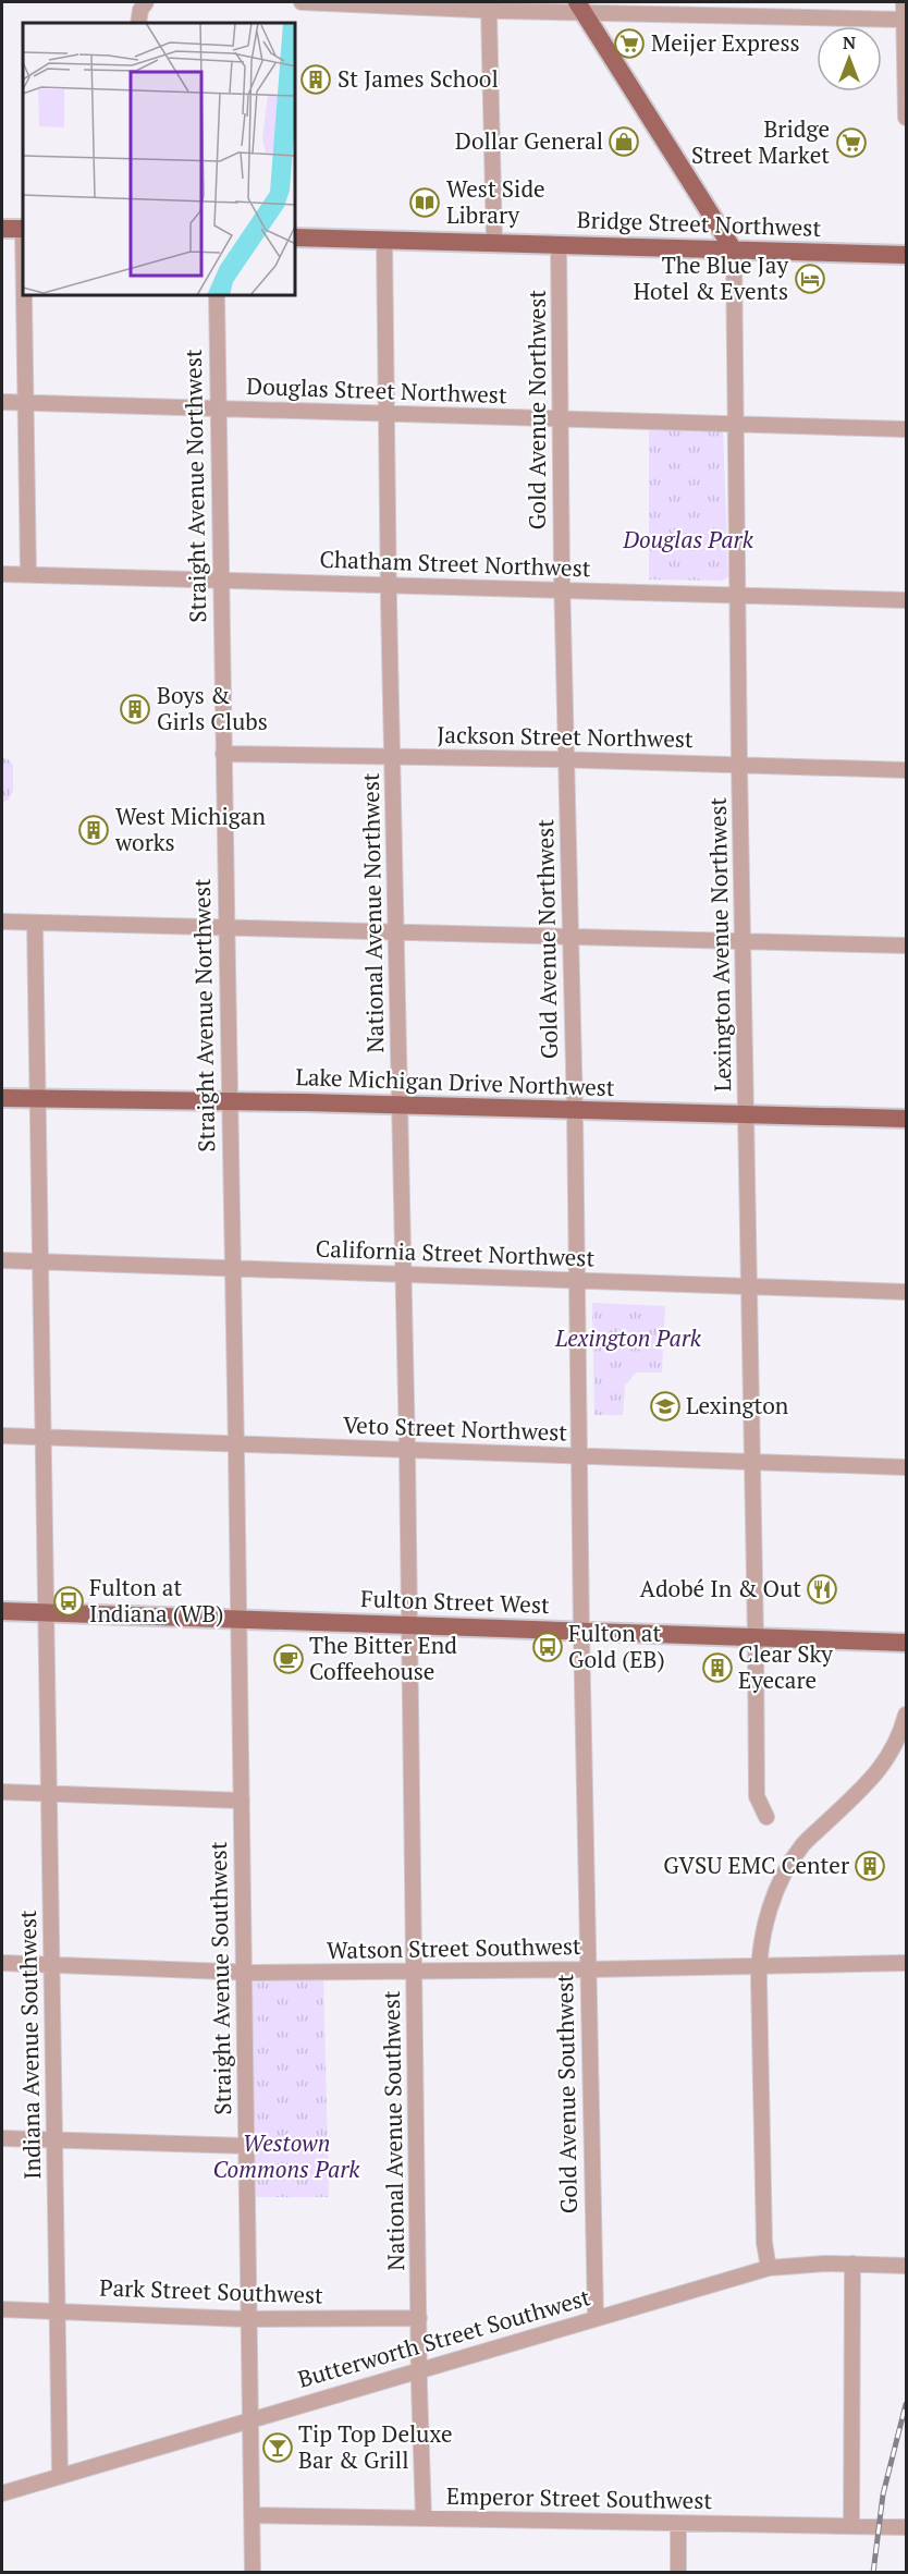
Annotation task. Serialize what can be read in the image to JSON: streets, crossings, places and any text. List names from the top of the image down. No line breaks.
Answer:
{"streets":{"main road":["Bridge Street Northwest","Lake Michigan Drive Northwest","Fulton Street West"],"street":["Douglas Street Northwest","Gold Avenue Northwest","Straight Avenue Northwest","Chatham Street Northwest","Jackson Street Northwest","National Avenue Northwest","Lexington Avenue Northwest","California Street Northwest","Veto Street Northwest","Watson Street Southwest","Straight Avenue Southwest","Indiana Avenue Southwest","Gold Avenue Southwest","National Avenue Southwest","Park Street Southwest","Butterworth Street Southwest","Emperor Street Southwest"]},"crossings":[["Bridge Street Northwest","Gold Avenue Northwest"],["Bridge Street Northwest","National Avenue Northwest"],["Bridge Street Northwest","Lexington Avenue Northwest"],["Douglas Street Northwest","Gold Avenue Northwest"],["Douglas Street Northwest","Straight Avenue Northwest"],["Douglas Street Northwest","National Avenue Northwest"],["Douglas Street Northwest","Lexington Avenue Northwest"],["Gold Avenue Northwest","Chatham Street Northwest"],["Gold Avenue Northwest","Jackson Street Northwest"],["Gold Avenue Northwest","Lake Michigan Drive Northwest"],["Gold Avenue Northwest","California Street Northwest"],["Gold Avenue Northwest","Veto Street Northwest"],["Gold Avenue Northwest","Fulton Street West"],["Gold Avenue Northwest","Gold Avenue Southwest"],["Straight Avenue Northwest","Chatham Street Northwest"],["Straight Avenue Northwest","Jackson Street Northwest"],["Straight Avenue Northwest","Lake Michigan Drive Northwest"],["Straight Avenue Northwest","California Street Northwest"],["Straight Avenue Northwest","Veto Street Northwest"],["Straight Avenue Northwest","Fulton Street West"],["Straight Avenue Northwest","Straight Avenue Southwest"],["Chatham Street Northwest","National Avenue Northwest"],["Chatham Street Northwest","Lexington Avenue Northwest"],["Jackson Street Northwest","National Avenue Northwest"],["Jackson Street Northwest","Lexington Avenue Northwest"],["National Avenue Northwest","Lake Michigan Drive Northwest"],["National Avenue Northwest","California Street Northwest"],["National Avenue Northwest","Veto Street Northwest"],["National Avenue Northwest","Fulton Street West"],["National Avenue Northwest","National Avenue Southwest"],["Lexington Avenue Northwest","Lake Michigan Drive Northwest"],["Lexington Avenue Northwest","California Street Northwest"],["Lexington Avenue Northwest","Veto Street Northwest"],["Lexington Avenue Northwest","Fulton Street West"],["Lake Michigan Drive Northwest","Indiana Avenue Southwest"],["California Street Northwest","Indiana Avenue Southwest"],["Veto Street Northwest","Indiana Avenue Southwest"],["Fulton Street West","Straight Avenue Southwest"],["Fulton Street West","Indiana Avenue Southwest"],["Fulton Street West","Gold Avenue Southwest"],["Fulton Street West","National Avenue Southwest"],["Watson Street Southwest","Straight Avenue Southwest"],["Watson Street Southwest","Indiana Avenue Southwest"],["Watson Street Southwest","Gold Avenue Southwest"],["Watson Street Southwest","National Avenue Southwest"],["Straight Avenue Southwest","Park Street Southwest"],["Straight Avenue Southwest","Butterworth Street Southwest"],["Straight Avenue Southwest","Emperor Street Southwest"],["Indiana Avenue Southwest","Park Street Southwest"],["Indiana Avenue Southwest","Butterworth Street Southwest"],["Gold Avenue Southwest","Butterworth Street Southwest"],["National Avenue Southwest","Park Street Southwest"],["National Avenue Southwest","Butterworth Street Southwest"],["National Avenue Southwest","Emperor Street Southwest"]],"parks":["Douglas Park","Lexington Park","Westown Commons Park"],"places":{"supermarket":["Meijer Express","Bridge Street Market"],"building":["St James School","Boys & Girls Clubs","West Michigan works","Clear Sky Eyecare","GVSU EMC Center"],"shop":["Dollar General"],"library":["West Side Library"],"hotel":["The Blue Jay Hotel & Events"],"school or university":["Lexington"],"restaurant":["Adobé In & Out"],"bus stop":["Fulton at Indiana (WB)","Fulton at Gold (EB)"],"cafe":["The Bitter End Coffeehouse"],"bar":["Tip Top Deluxe Bar & Grill"]},"north":"top"}
